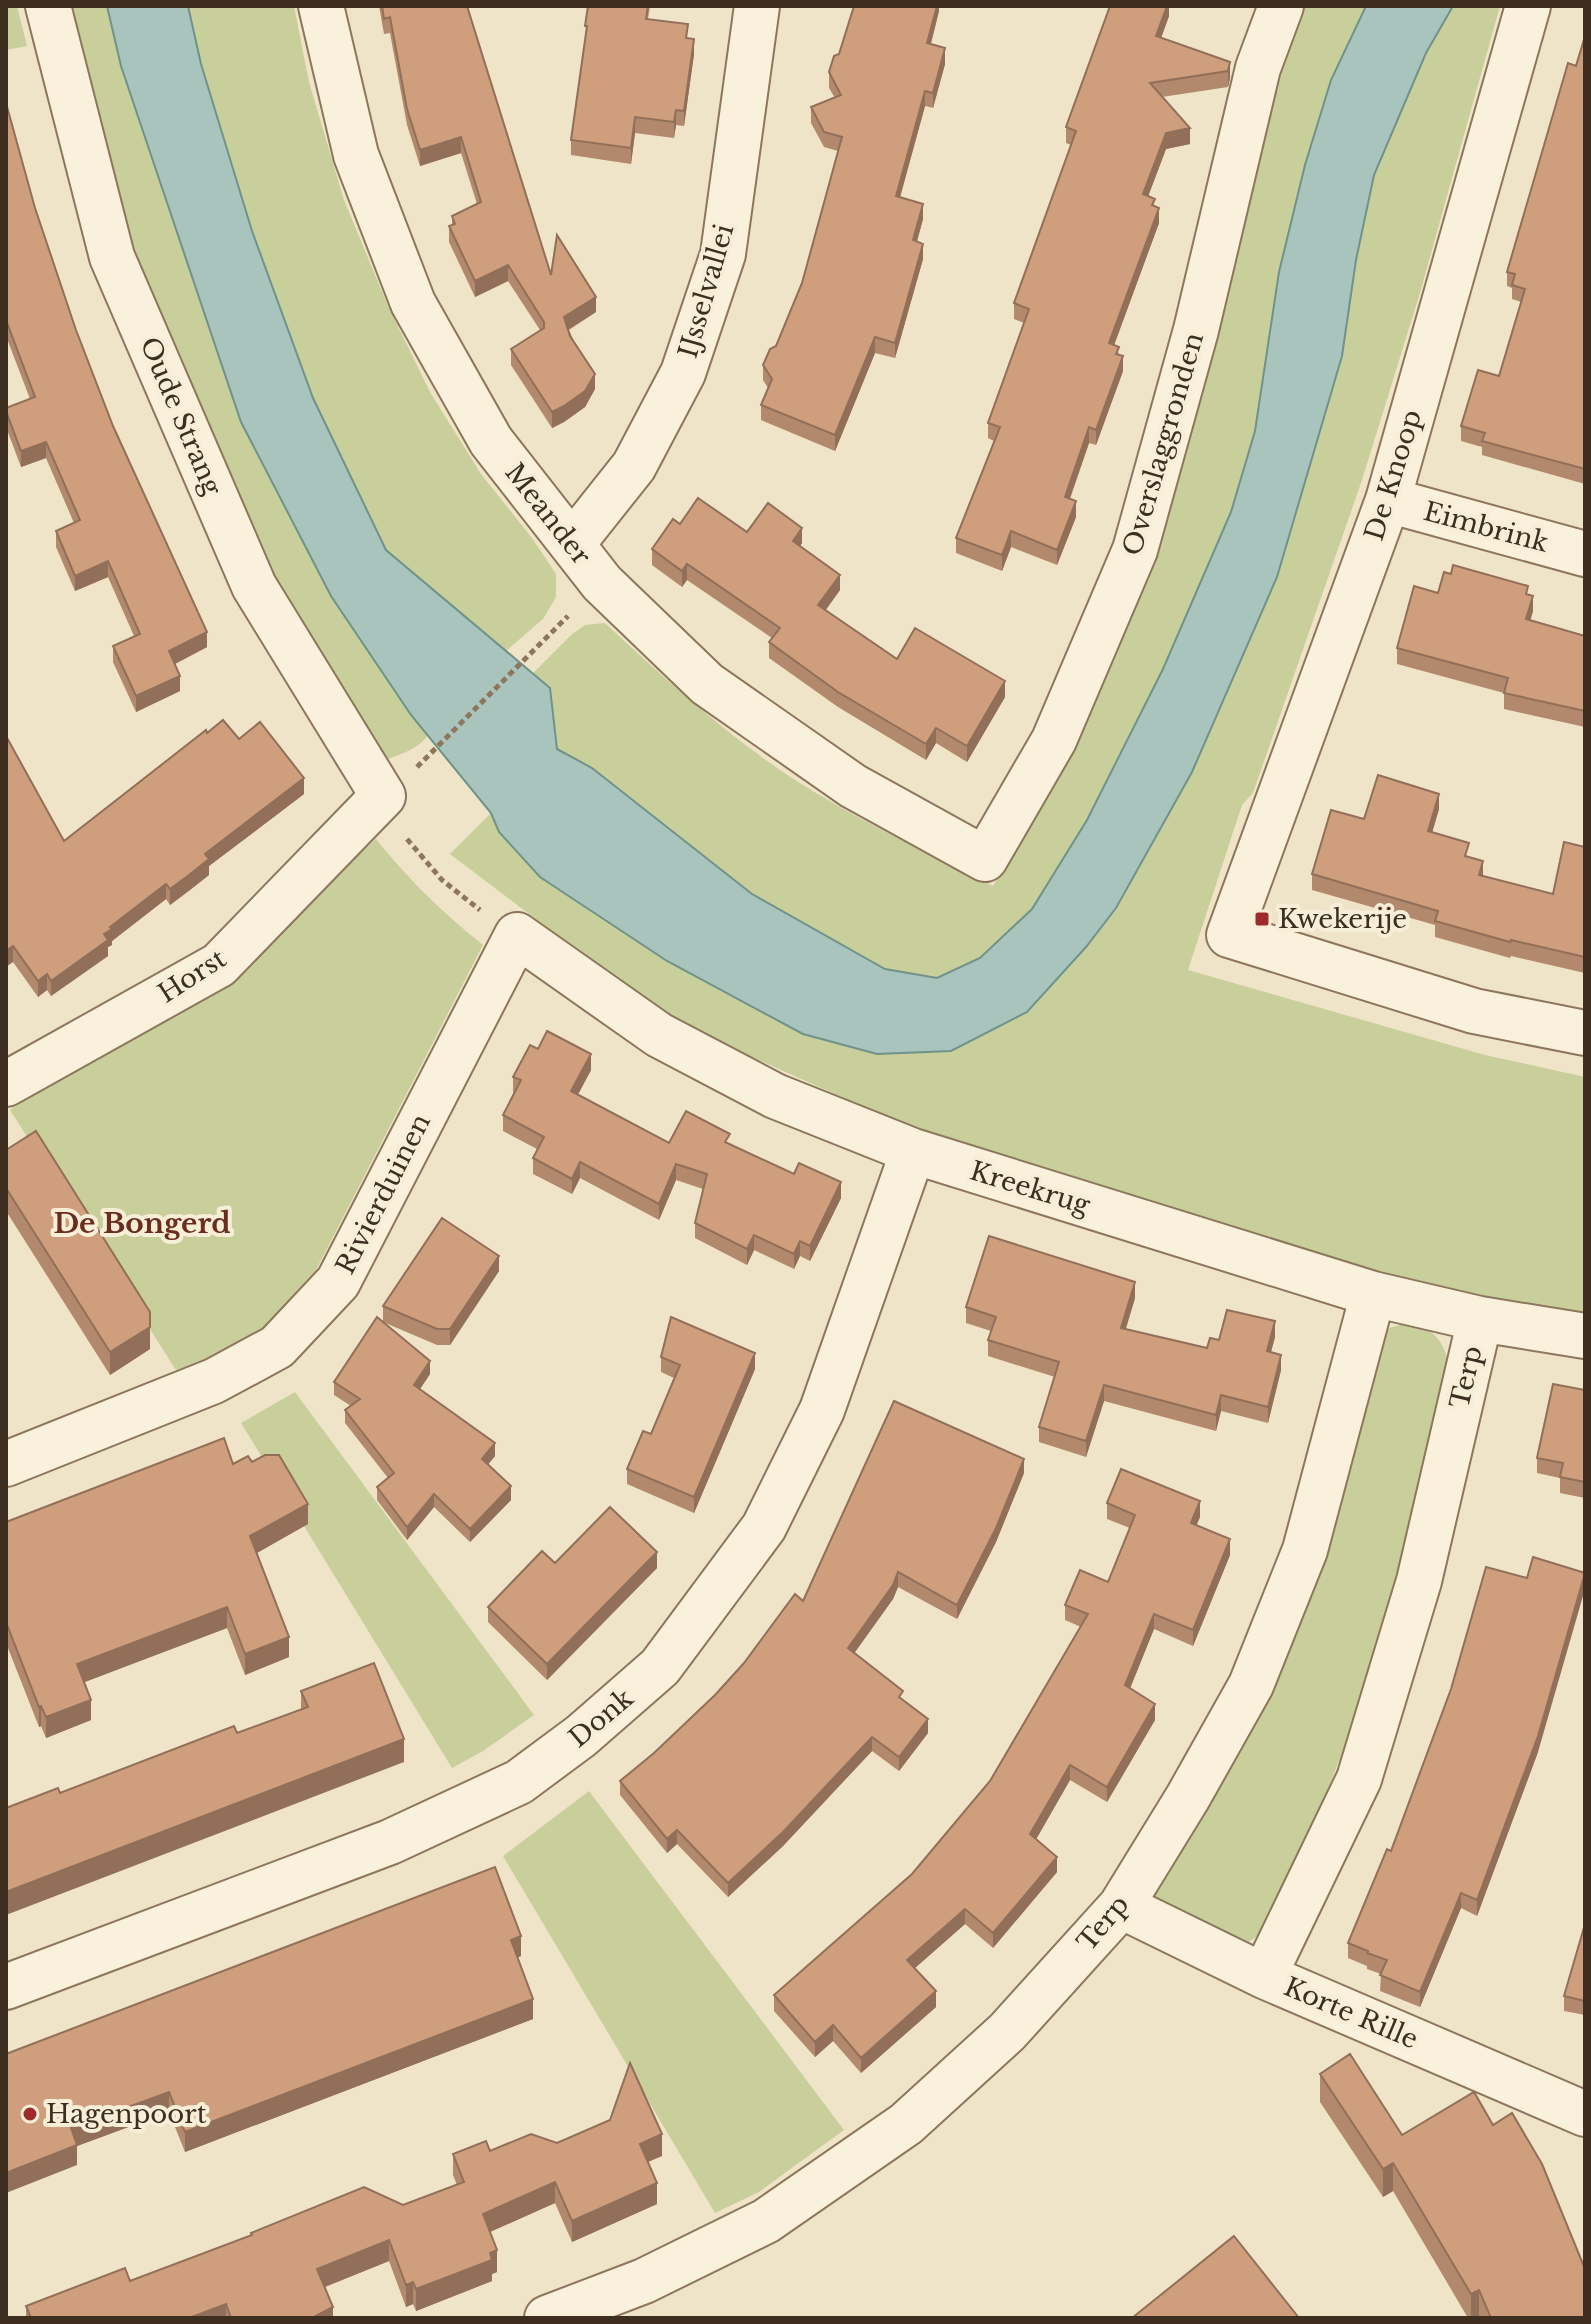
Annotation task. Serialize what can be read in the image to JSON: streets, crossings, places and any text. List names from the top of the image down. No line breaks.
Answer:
{"streets":{"street":["IJsselvallei","Oude Strang","Overslaggronden","De Knoop","Meander","Eimbrink","Horst","Kreekrug","Rivierduinen","Terp","Donk","Korte Rille"]},"crossings":[["IJsselvallei","Meander"],["Oude Strang","Horst"],["Overslaggronden","Meander"],["De Knoop","Eimbrink"],["Kreekrug","Rivierduinen"],["Kreekrug","Terp"],["Kreekrug","Donk"],["Terp","Korte Rille"]],"districts":["De Bongerd"],"places":{"transit":["Kwekerije"],"other":["Hagenpoort"]}}
